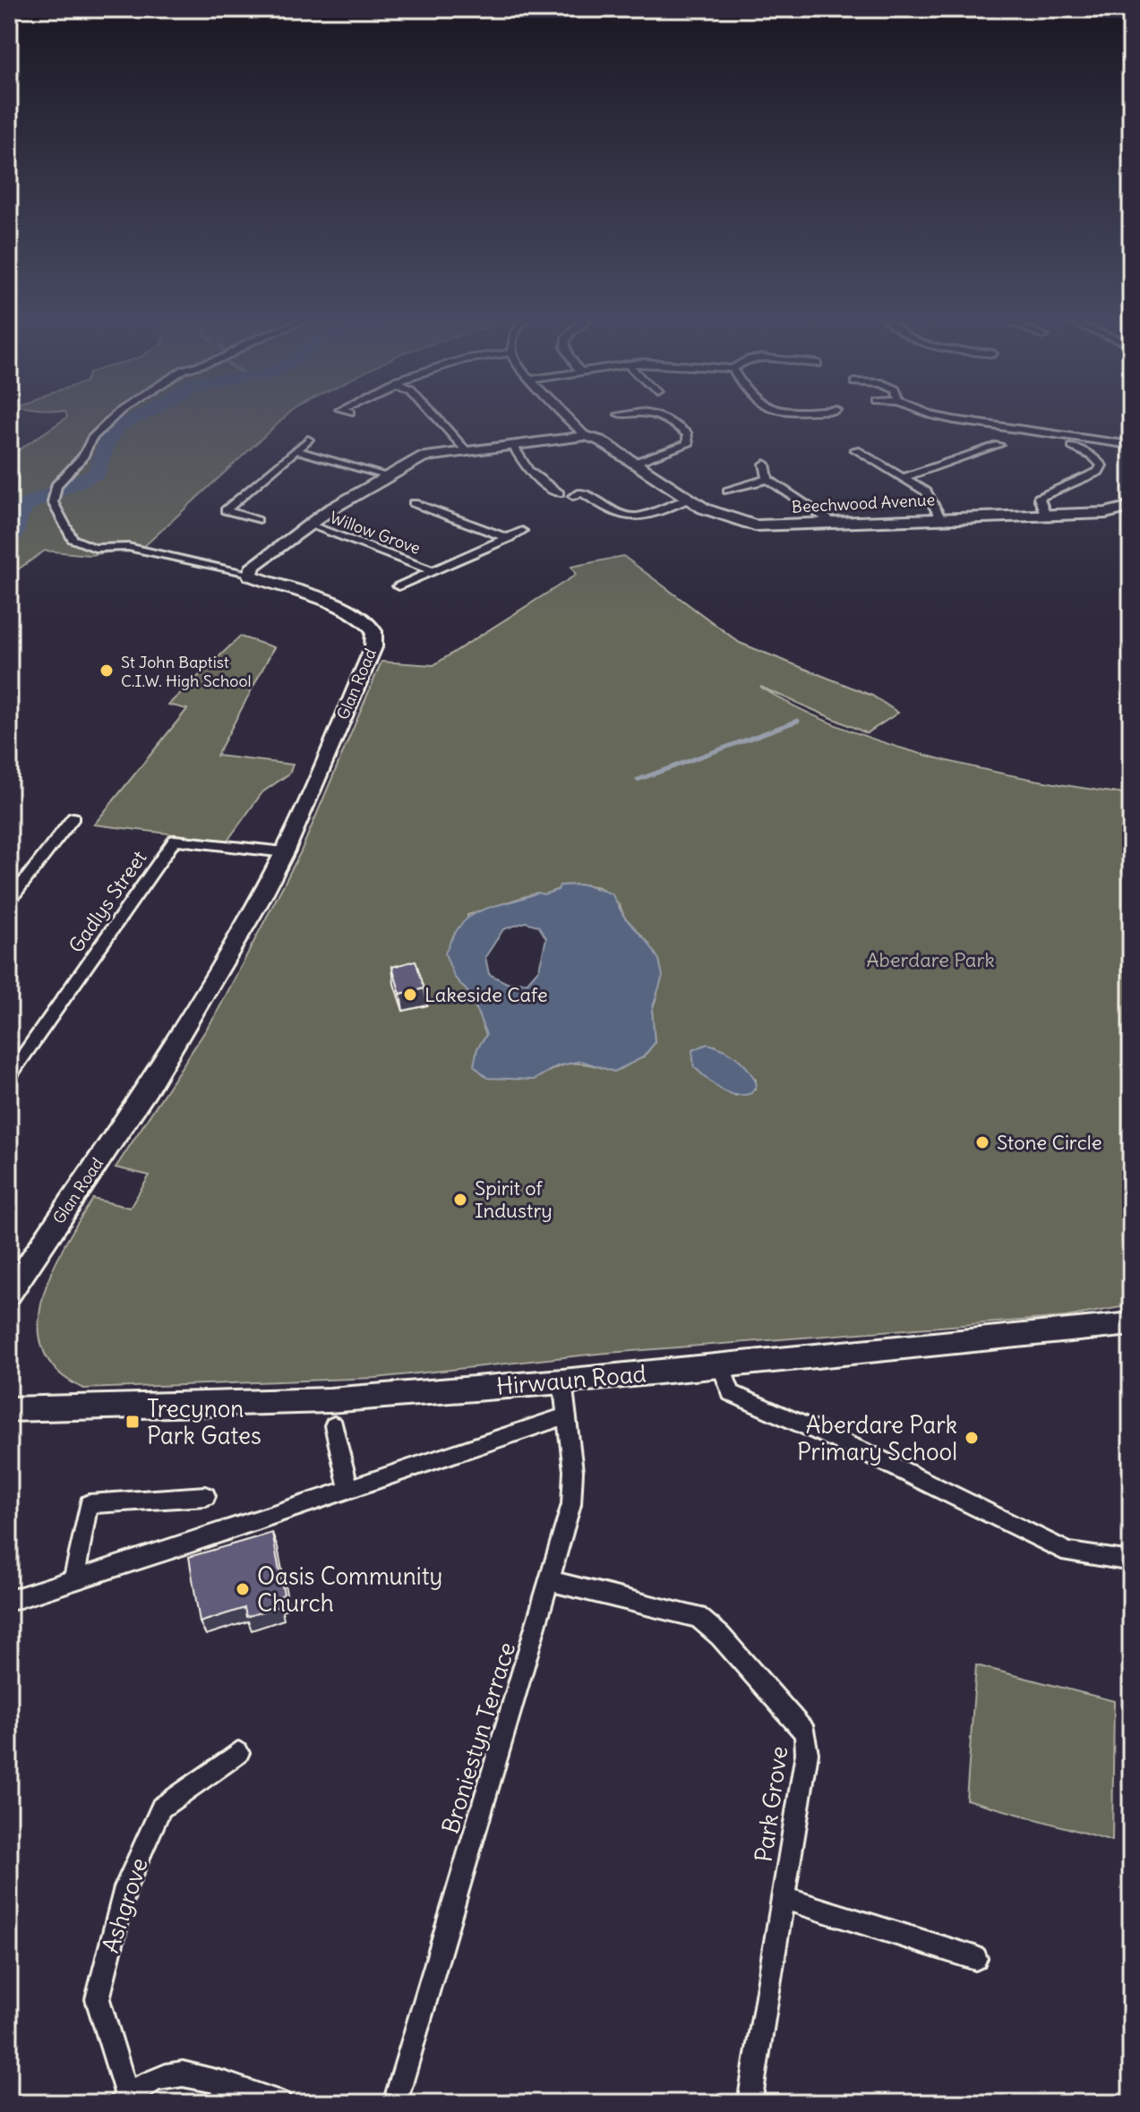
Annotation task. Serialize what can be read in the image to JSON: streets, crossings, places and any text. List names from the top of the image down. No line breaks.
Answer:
{"streets":{"street":["Beechwood Avenue","Willow Grove","Glan Road","Gadlys Street","Hirwaun Road","Broniestyn Terrace","Park Grove","Ashgrove"]},"crossings":[["Glan Road","Gadlys Street"],["Hirwaun Road","Broniestyn Terrace"],["Broniestyn Terrace","Park Grove"]],"parks":["Aberdare Park"],"places":{"other":["St John Baptist C.I.W. High School","Lakeside Cafe","Stone Circle","Spirit of Industry","Aberdare Park Primary School","Oasis Community Church"],"transit":["Trecynon Park Gates"]}}
